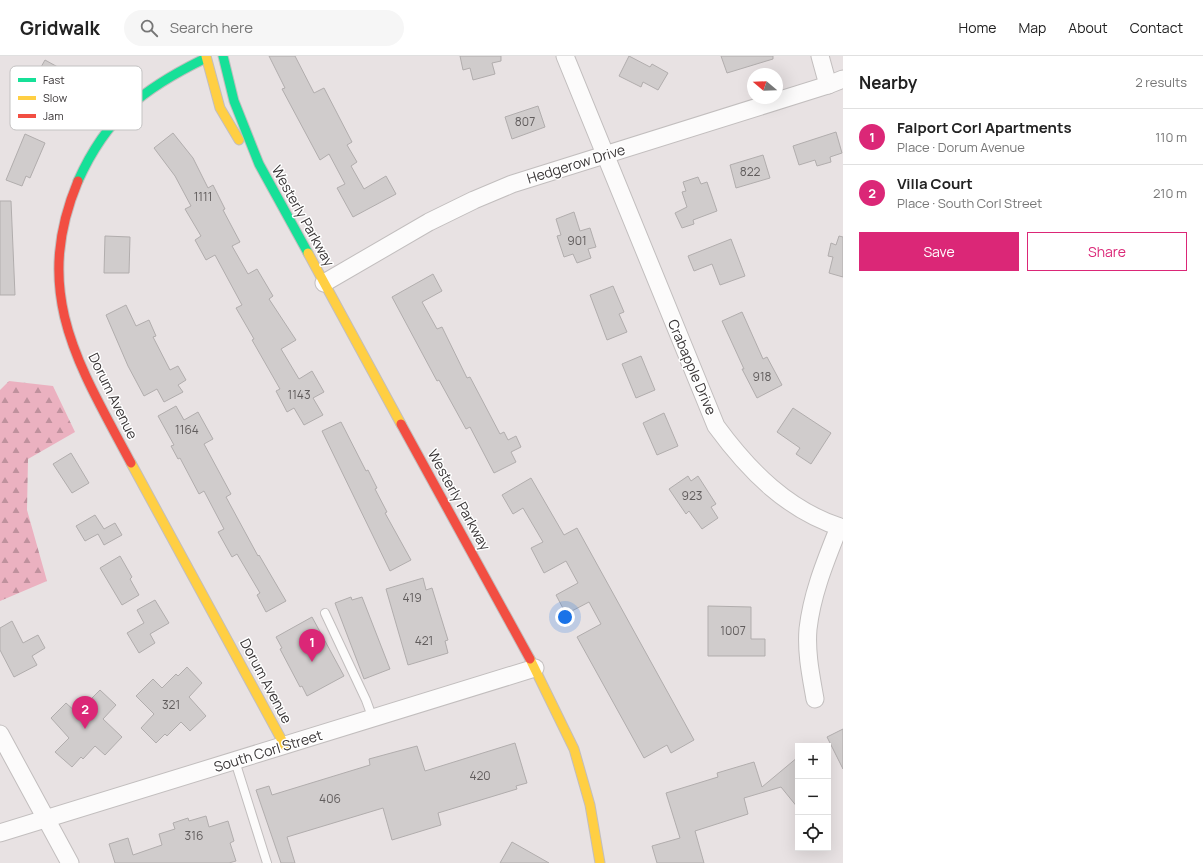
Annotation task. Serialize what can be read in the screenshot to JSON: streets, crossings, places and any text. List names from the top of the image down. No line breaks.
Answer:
{"streets":{"main road":["Westerly Parkway","Dorum Avenue"],"street":["Hedgerow Drive","Crabapple Drive","South Corl Street"]},"crossings":[["Hedgerow Drive","Westerly Parkway"],["Hedgerow Drive","Crabapple Drive"],["Westerly Parkway","Dorum Avenue"],["Westerly Parkway","South Corl Street"],["Dorum Avenue","South Corl Street"]],"house_numbers":["807","822","1111","901","918","1143","1164","923","419","1007","421","321","420","406","316"],"legend":["Fast","Slow","Jam"],"north":"left","page":{"header":"Gridwalk","search":"Search here","nav":["Home","Map","About","Contact"],"heading":["Nearby","2 results"],"list":[{"mark":"1","name":"Falport Corl Apartments","note":"Place · Dorum Avenue","value":"110 m"},{"mark":"2","name":"Villa Court","note":"Place · South Corl Street","value":"210 m"}],"buttons":["Save","Share"],"pins":["1","2"],"map_buttons":["+","−"]}}
